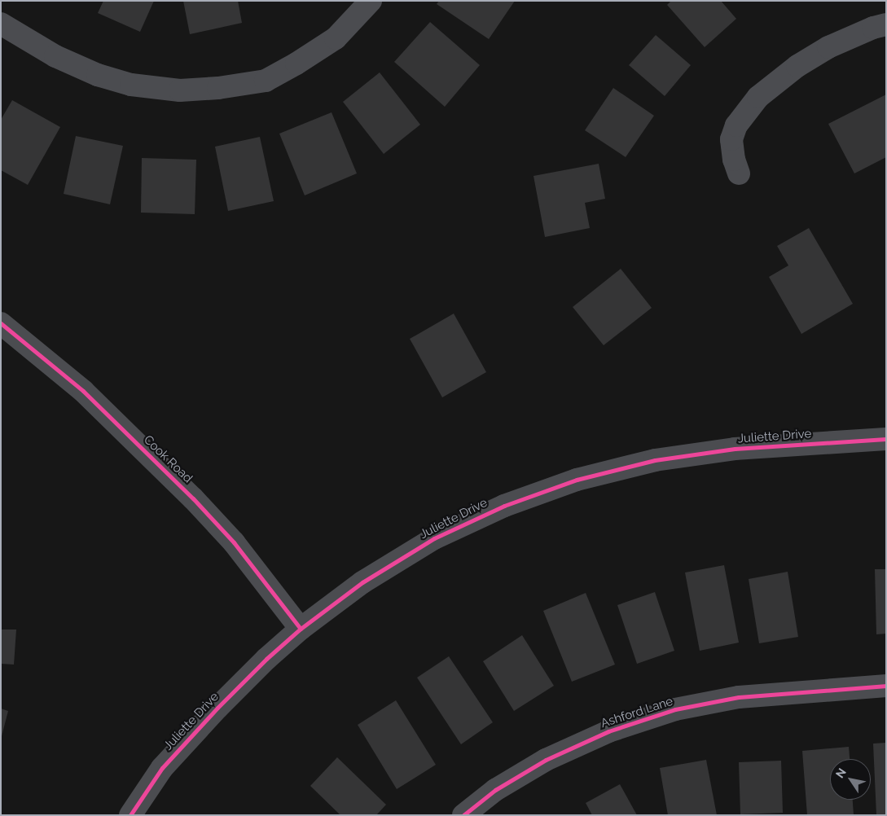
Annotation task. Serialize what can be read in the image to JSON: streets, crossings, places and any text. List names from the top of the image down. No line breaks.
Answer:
{"streets":{"street":["Juliette Drive","Cook Road","Ashford Lane"]},"crossings":[["Juliette Drive","Cook Road"]],"north":"top left"}
